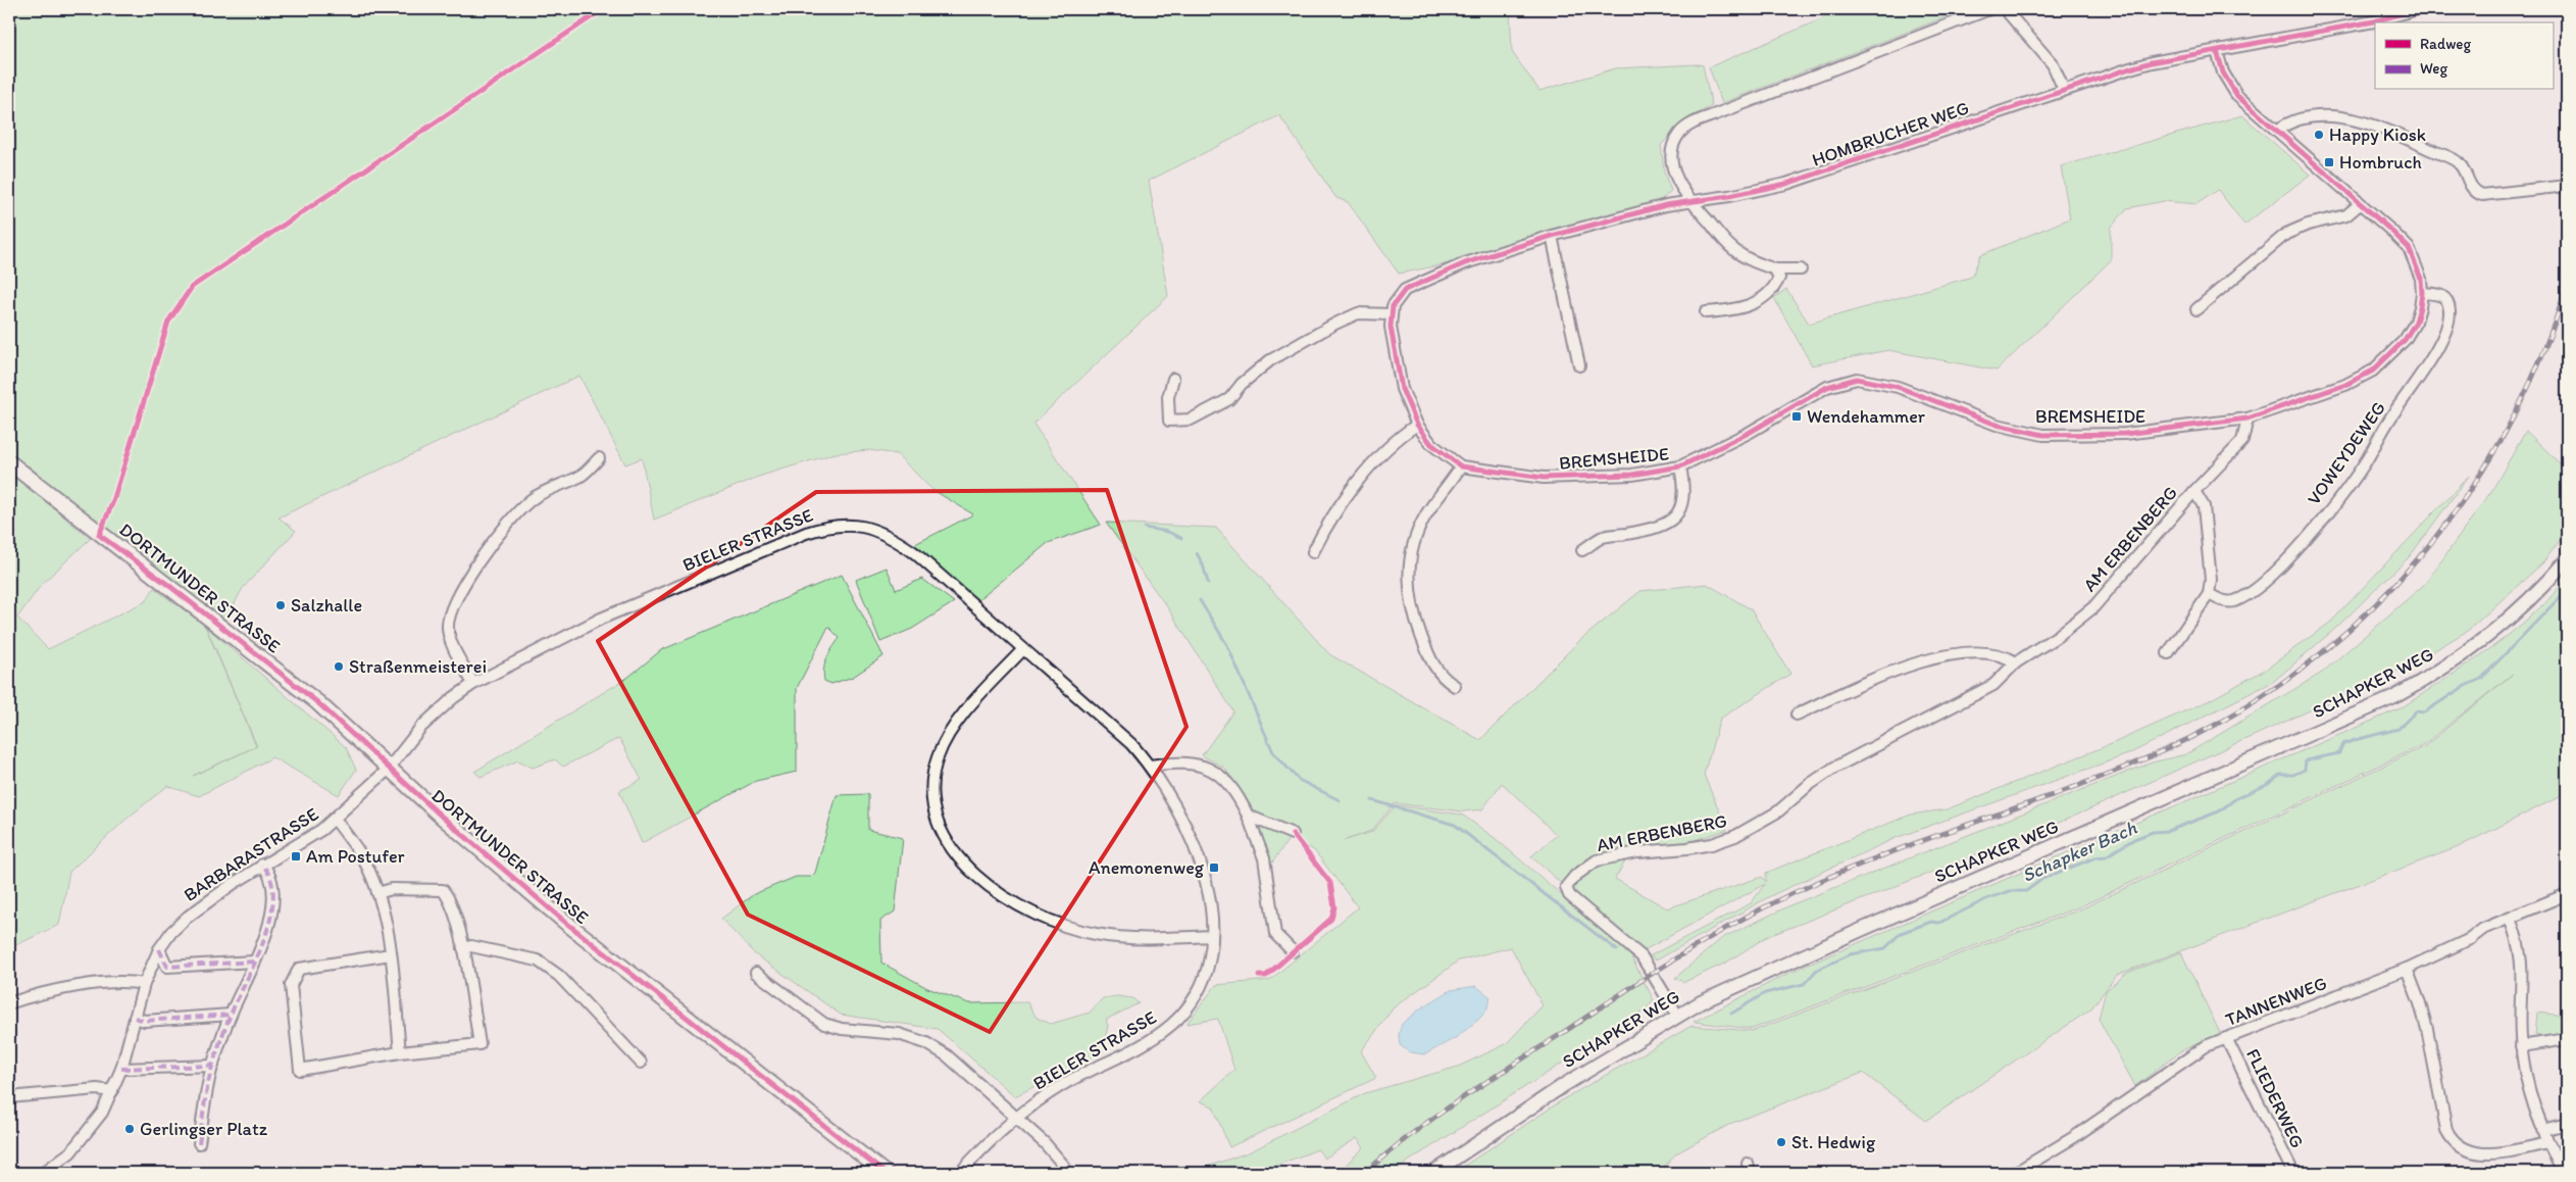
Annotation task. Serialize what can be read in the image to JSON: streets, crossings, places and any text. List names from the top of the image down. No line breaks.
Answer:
{"streets":{"main road":["DORTMUNDER STRASSE"],"street":["HOMBRUCHER WEG","BREMSHEIDE","VOWEYDEWEG","AM ERBENBERG","BIELER STRASSE","SCHAPKER WEG","BARBARASTRASSE","TANNENWEG","FLIEDERWEG"]},"crossings":[["HOMBRUCHER WEG","BREMSHEIDE"],["BREMSHEIDE","VOWEYDEWEG"],["BREMSHEIDE","AM ERBENBERG"],["AM ERBENBERG","SCHAPKER WEG"],["BIELER STRASSE","DORTMUNDER STRASSE"],["BIELER STRASSE","BARBARASTRASSE"],["DORTMUNDER STRASSE","BARBARASTRASSE"],["TANNENWEG","FLIEDERWEG"]],"water":["Schapker Bach"],"places":{"other":["Happy Kiosk","Salzhalle","Straßenmeisterei","Gerlingser Platz","St. Hedwig"],"transit":["Hombruch","Wendehammer","Am Postufer","Anemonenweg"]},"legend":["Radweg","Weg"]}
